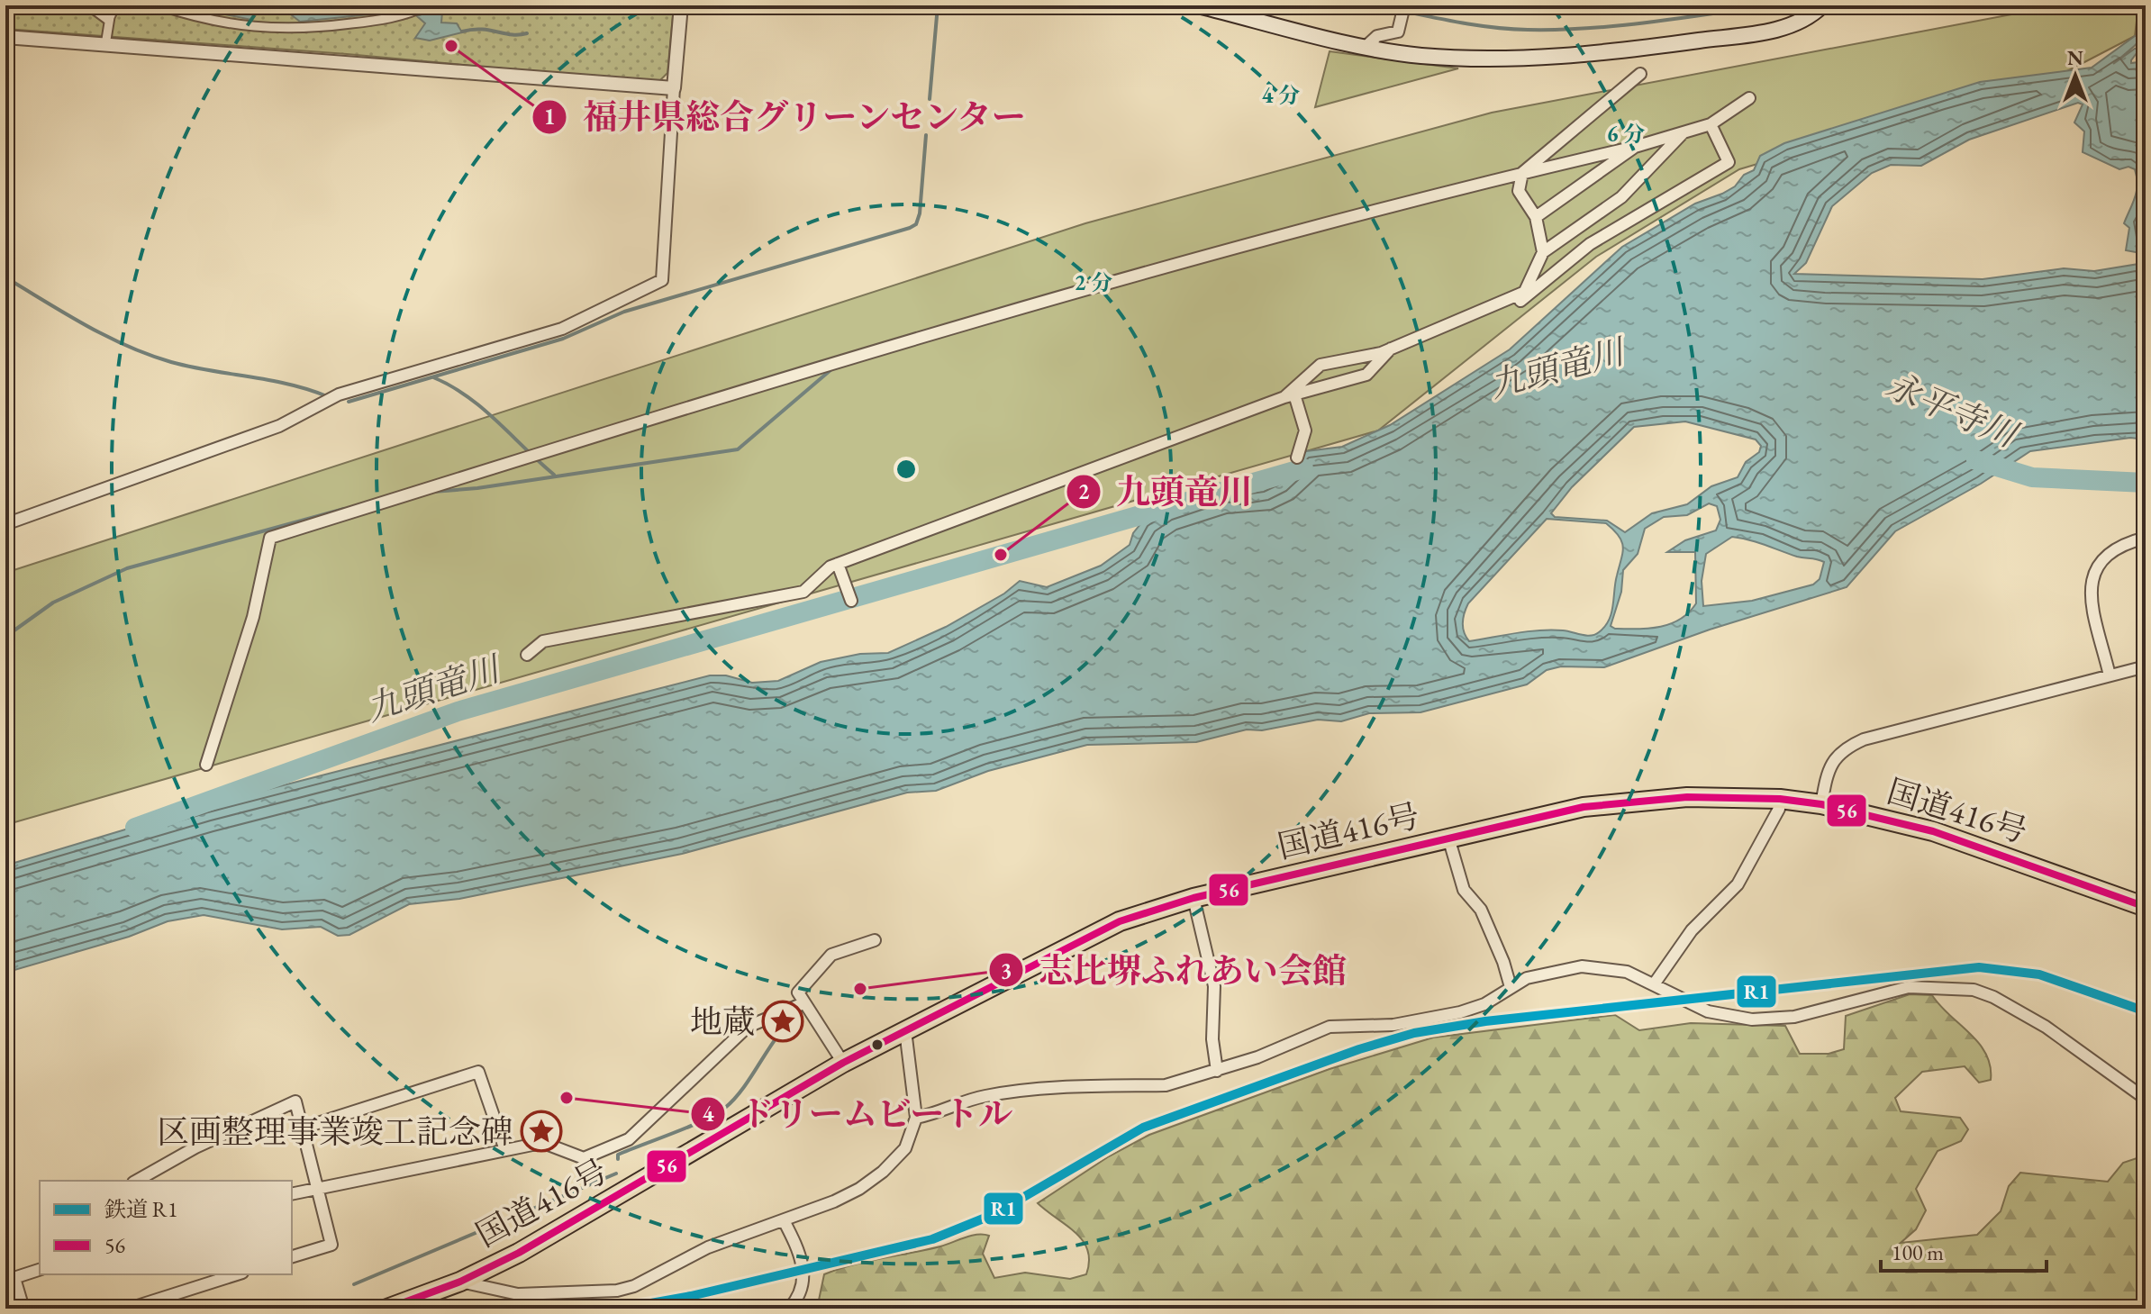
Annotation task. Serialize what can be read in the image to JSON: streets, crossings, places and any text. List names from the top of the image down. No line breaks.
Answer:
{"streets":{"highway":["国道416号"]},"water":["九頭竜川","永平寺川"],"places":{"other":["福井県総合グリーンセンター","九頭竜川","志比堺ふれあい会館","ドリームビートル"],"place":["地蔵","区画整理事業竣工記念碑"]},"lines":["transit line 56","rail line R1"],"legend":["鉄道 R1","56"],"scale_bar":"100 m","north":"top","rings":["4 分","6 分","2 分"]}
